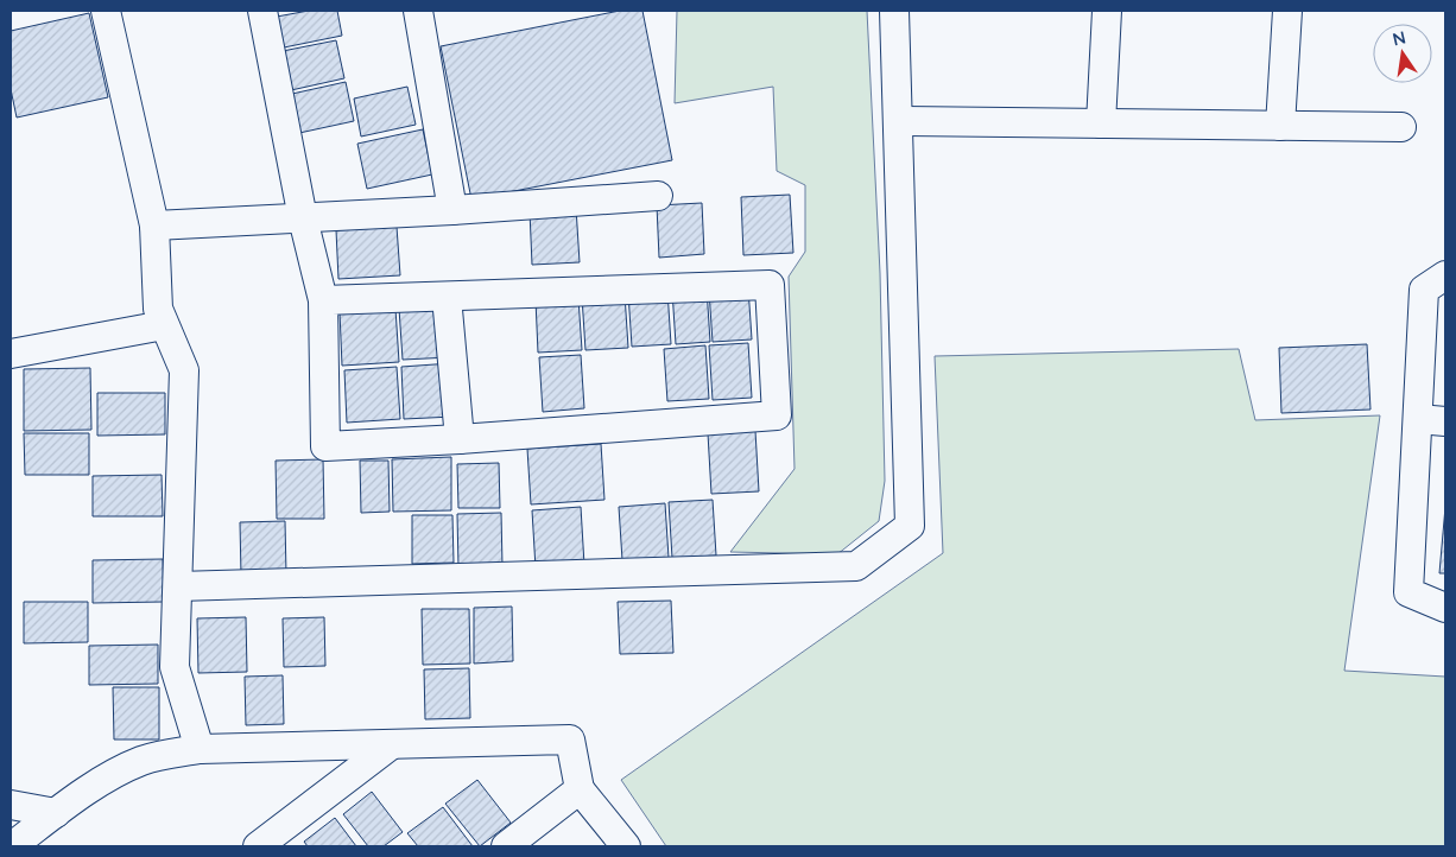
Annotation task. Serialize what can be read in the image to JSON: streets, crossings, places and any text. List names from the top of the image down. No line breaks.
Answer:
{"north":"top"}
